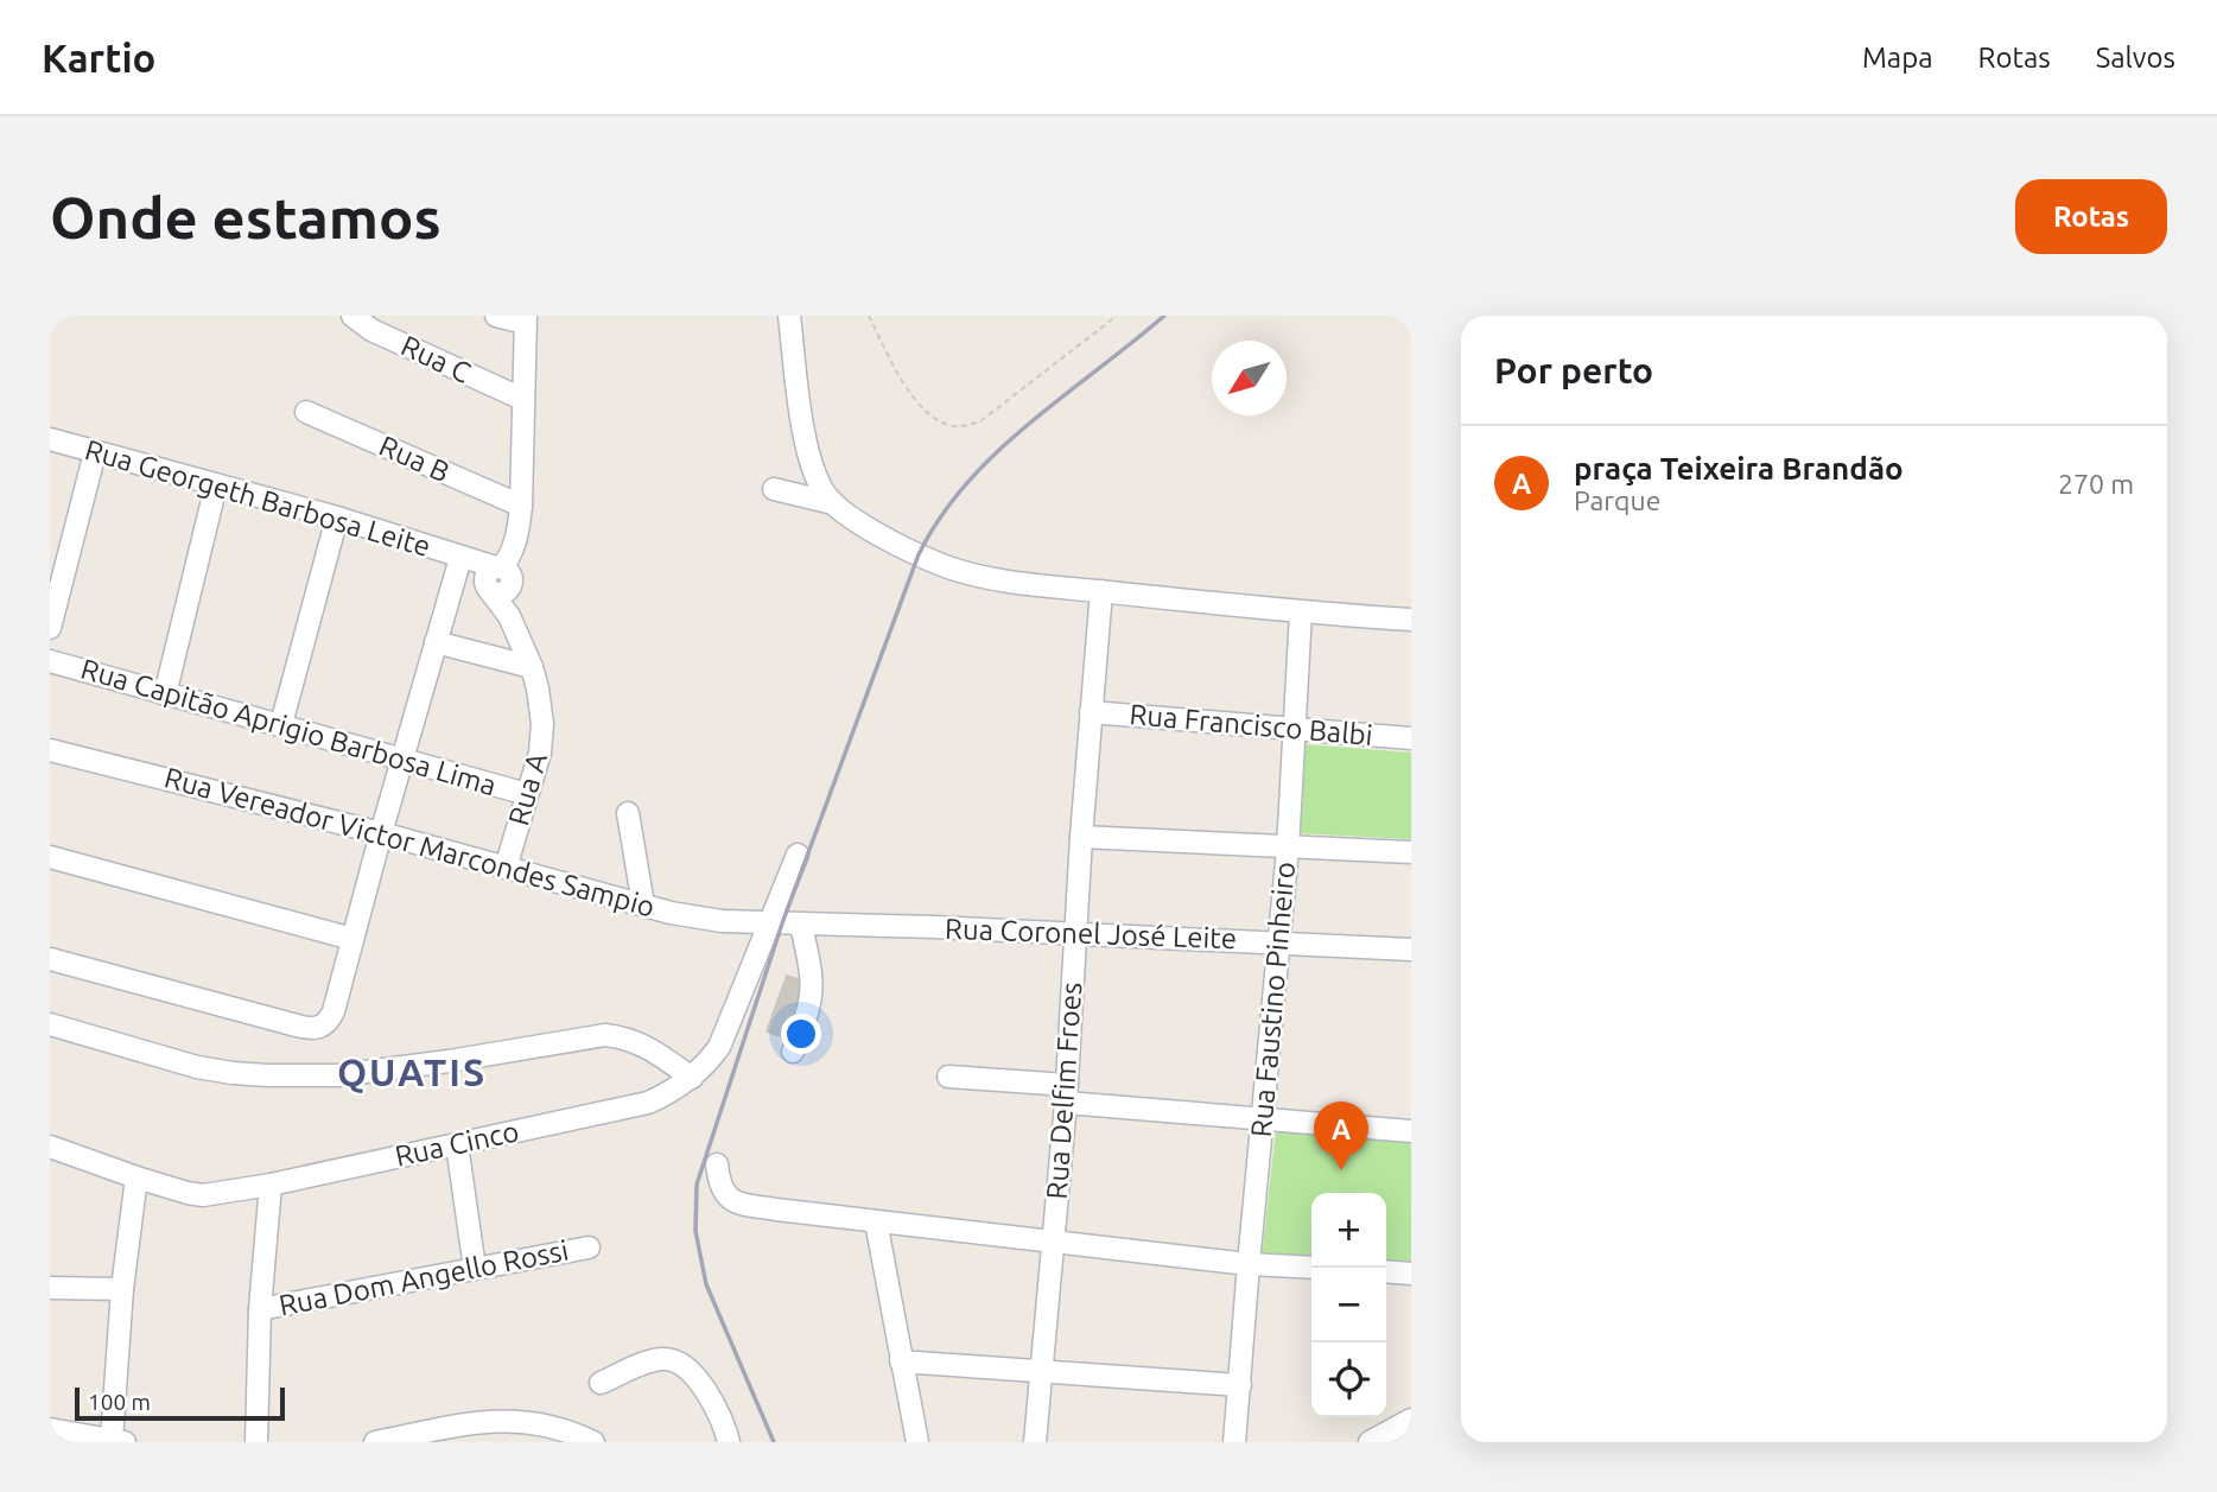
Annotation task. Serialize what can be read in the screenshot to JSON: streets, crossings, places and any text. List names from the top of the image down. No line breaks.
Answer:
{"streets":{"street":["Rua C","Rua B","Rua Georgeth Barbosa Leite","Rua Francisco Balbi","Rua Capitão Aprigio Barbosa Lima","Rua A","Rua Vereador Victor Marcondes Sampio","Rua Coronel José Leite","Rua Faustino Pinheiro","Rua Delfim Froes","Rua Cinco","Rua Dom Angello Rossi"]},"crossings":[["Rua Francisco Balbi","Rua Faustino Pinheiro"],["Rua Francisco Balbi","Rua Delfim Froes"],["Rua Capitão Aprigio Barbosa Lima","Rua A"],["Rua A","Rua Vereador Victor Marcondes Sampio"],["Rua Vereador Victor Marcondes Sampio","Rua Coronel José Leite"],["Rua Vereador Victor Marcondes Sampio","Rua Cinco"],["Rua Coronel José Leite","Rua Faustino Pinheiro"],["Rua Coronel José Leite","Rua Delfim Froes"],["Rua Coronel José Leite","Rua Cinco"]],"districts":["QUATIS"],"scale_bar":"100 m","north":"bottom left","page":{"header":"Kartio","nav":["Mapa","Rotas","Salvos"],"buttons":"Rotas","title":"Onde estamos","heading":"Por perto","list":[{"mark":"A","name":"praça Teixeira Brandão","note":"Parque","value":"270 m"}],"pins":"A","map_buttons":["+","−"],"scale":"100 m"}}
